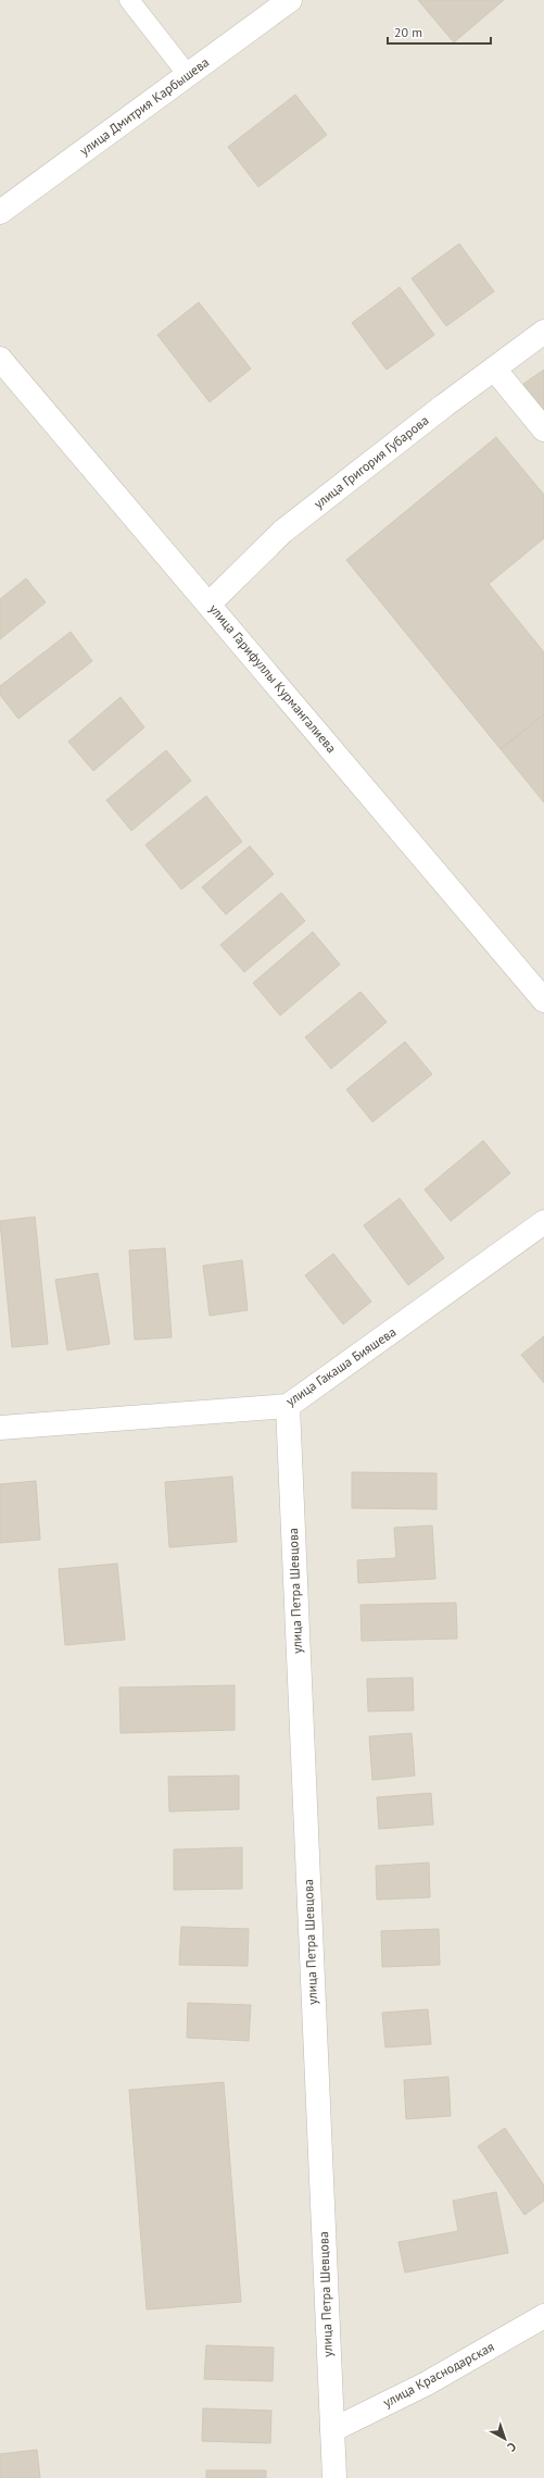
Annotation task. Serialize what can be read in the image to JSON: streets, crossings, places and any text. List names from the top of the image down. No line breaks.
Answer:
{"streets":{"street":["улица Дмитрия Карбышева","улица Григория Губарова","улица Гарифуллы Курмангалиева","улица Гакаша Бияшева","улица Петра Шевцова","улица Краснодарская"]},"crossings":[["улица Григория Губарова","улица Гарифуллы Курмангалиева"],["улица Гакаша Бияшева","улица Петра Шевцова"],["улица Петра Шевцова","улица Краснодарская"]],"scale_bar":"20 m","north":"bottom right"}
